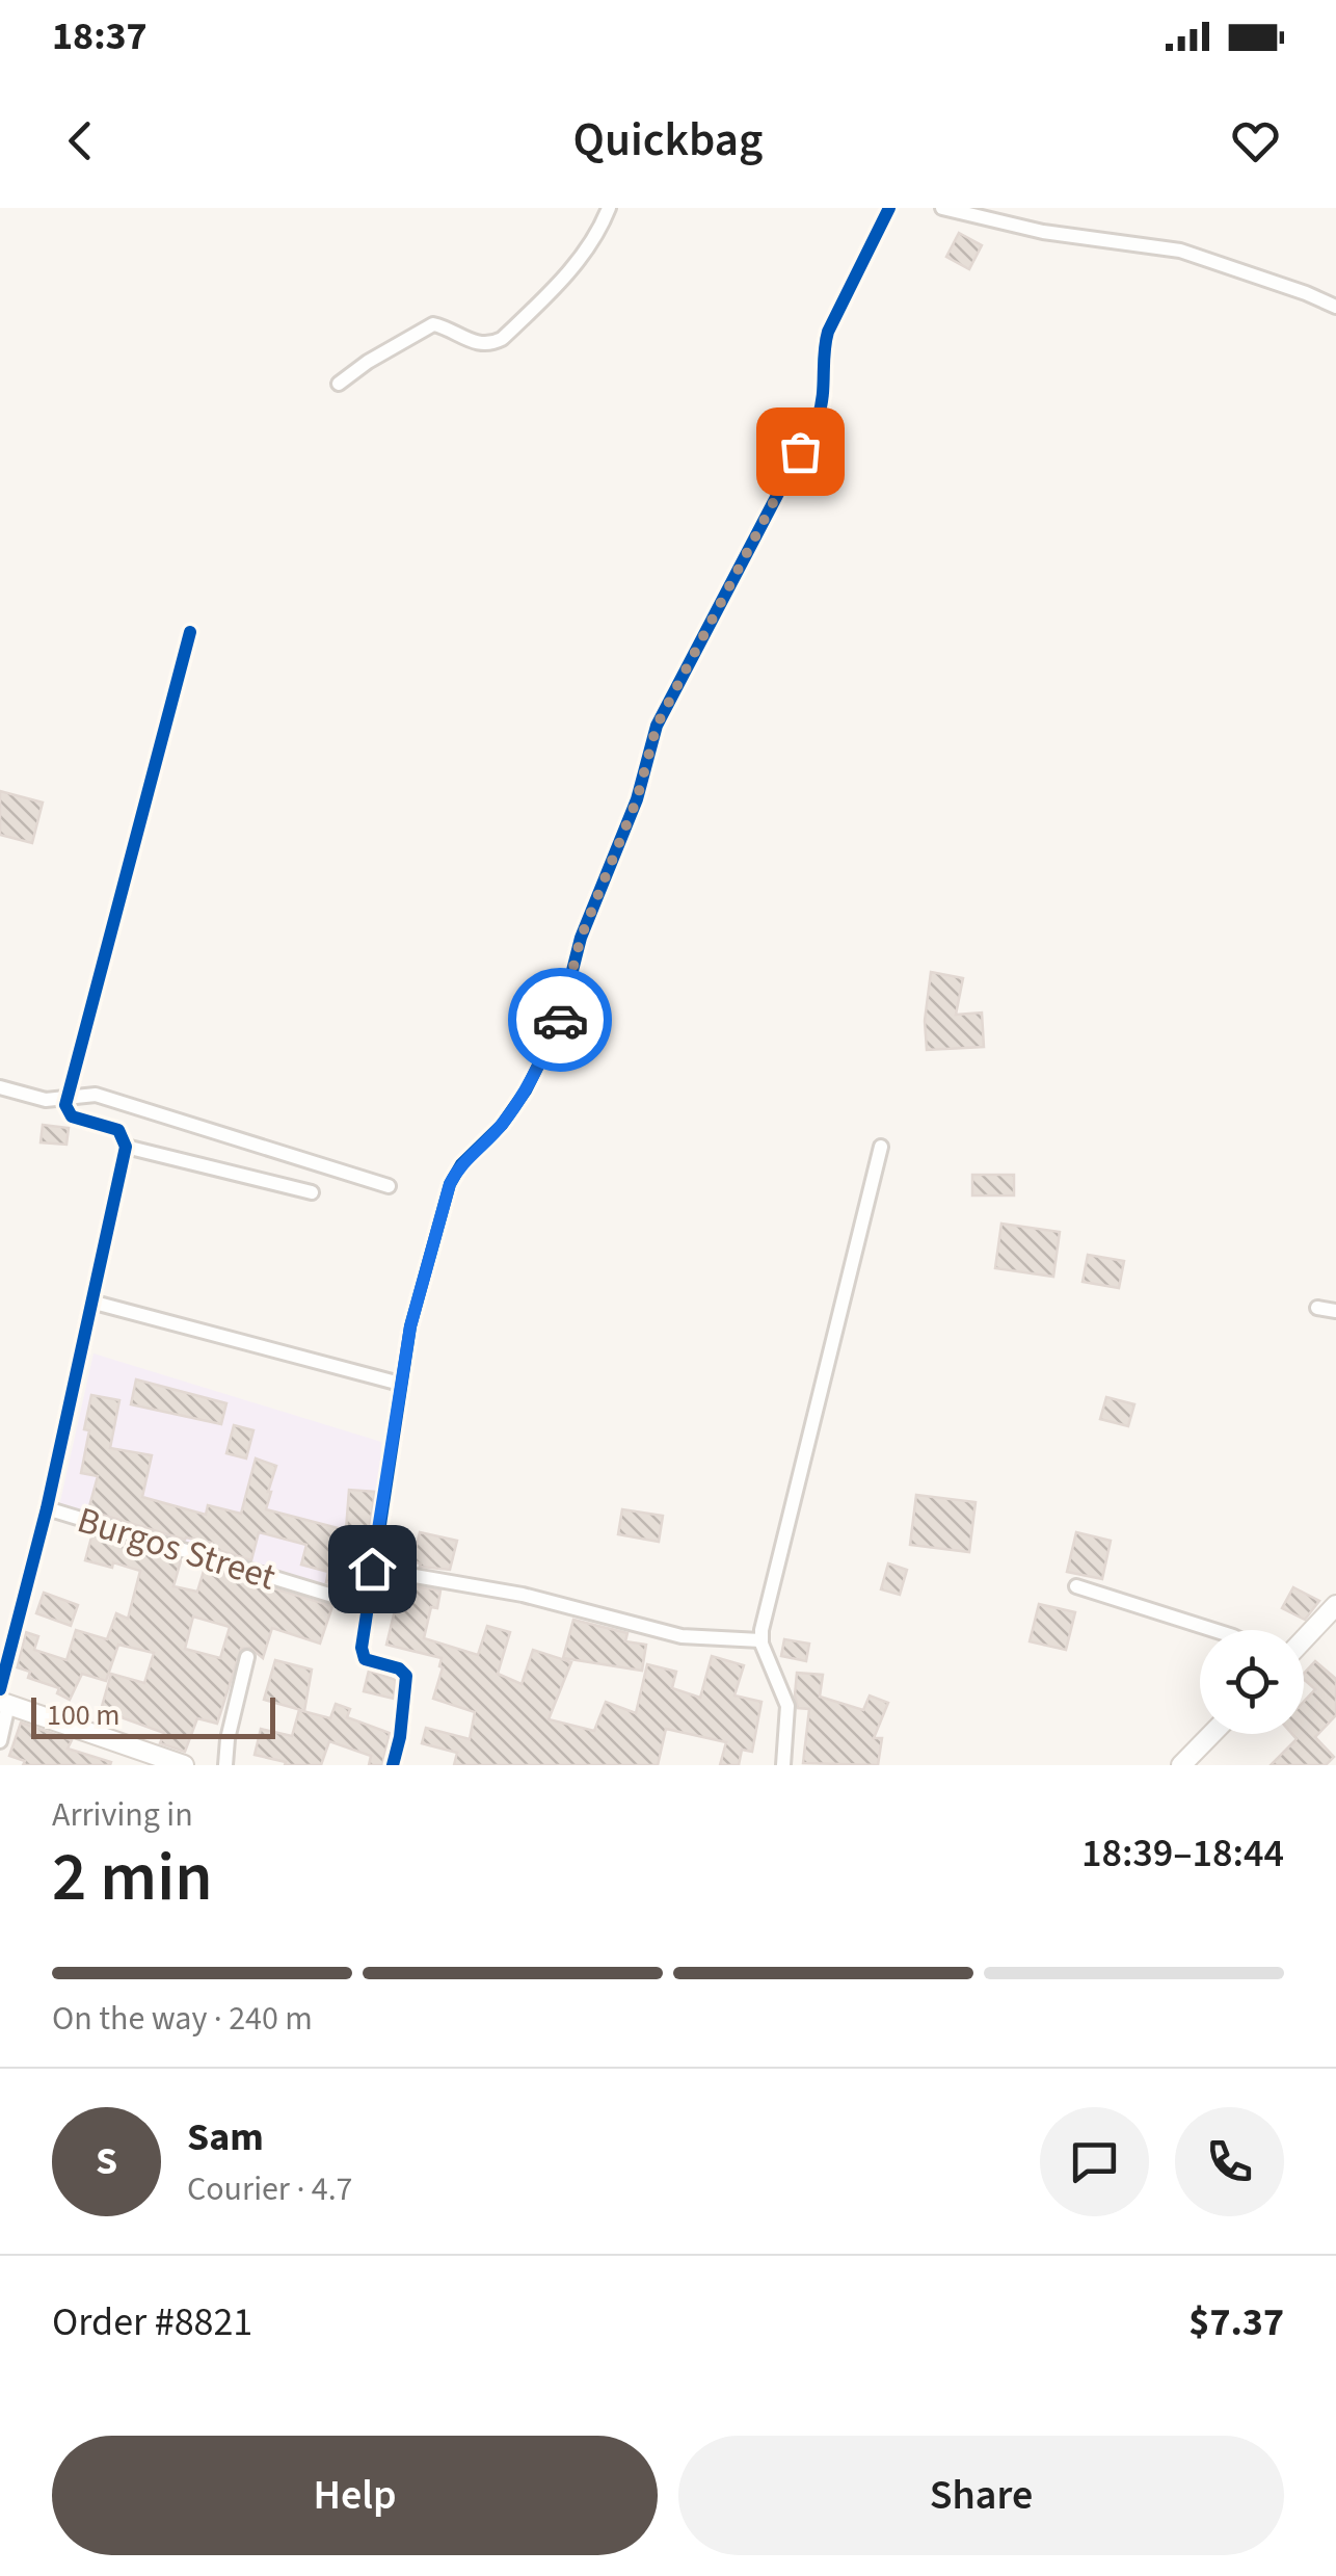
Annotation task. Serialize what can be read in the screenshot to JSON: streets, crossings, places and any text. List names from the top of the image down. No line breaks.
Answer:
{"streets":{"street":["Burgos Street"]},"scale_bar":"100 m","page":{"status":"18:37","header":"Quickbag","scale":"100 m","heading":["2 min","Arriving in","18:39–18:44"],"panel":["Sam","Courier · 4.7","Order #8821","$7.37"],"bar":"On the way · 240 m","round":"S","buttons":["Help","Share"]}}
